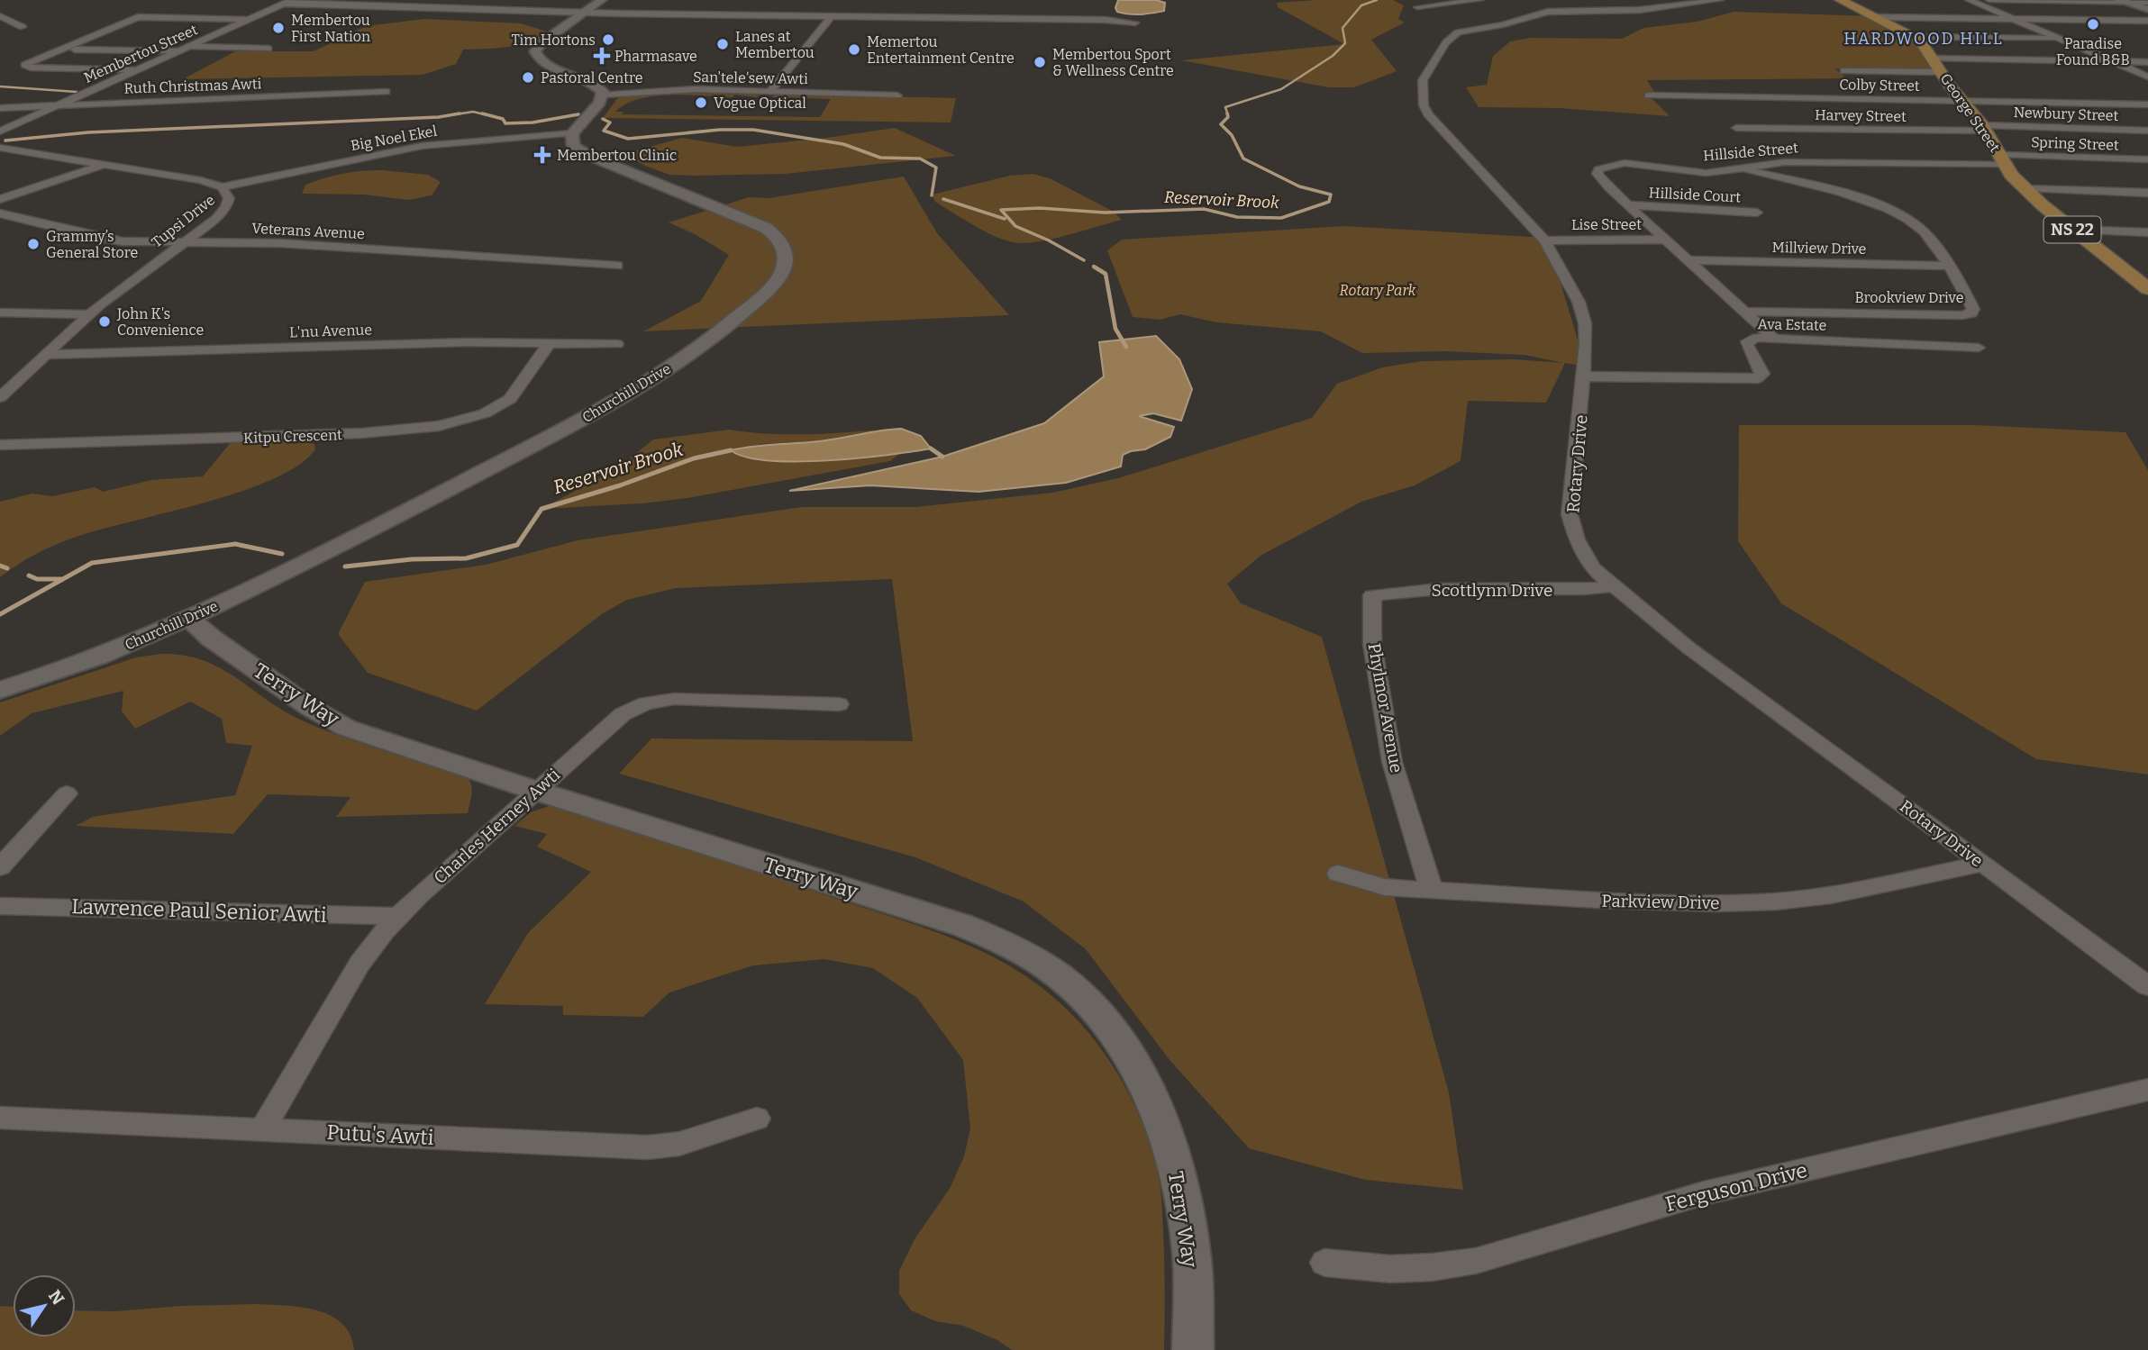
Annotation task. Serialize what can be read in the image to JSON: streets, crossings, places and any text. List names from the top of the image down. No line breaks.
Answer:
{"streets":{"main road":["George Street","NS 22","Churchill Drive","Terry Way"],"street":["Membertou Street","San'tele'sew Awti","Colby Street","Ruth Christmas Awti","Newbury Street","Harvey Street","Big Noel Ekel","Spring Street","Hillside Street","Hillside Court","Tupsi Drive","Lise Street","Veterans Avenue","Millview Drive","Brookview Drive","Ava Estate","L'nu Avenue","Kitpu Crescent","Rotary Drive","Scottlynn Drive","Phylmor Avenue","Charles Herney Awti","Parkview Drive","Lawrence Paul Senior Awti","Putu's Awti","Ferguson Drive"]},"crossings":[["Membertou Street","Ruth Christmas Awti"],["Colby Street","George Street"],["George Street","Newbury Street"],["George Street","Harvey Street"],["George Street","Spring Street"],["George Street","Hillside Street"],["Newbury Street","Harvey Street"],["Big Noel Ekel","Tupsi Drive"],["Big Noel Ekel","Churchill Drive"],["Spring Street","Hillside Street"],["Hillside Street","Hillside Court"],["Hillside Street","Lise Street"],["Hillside Street","Millview Drive"],["Hillside Street","Brookview Drive"],["Hillside Street","Ava Estate"],["Tupsi Drive","Veterans Avenue"],["Tupsi Drive","L'nu Avenue"],["Lise Street","Rotary Drive"],["Millview Drive","Brookview Drive"],["Ava Estate","Rotary Drive"],["L'nu Avenue","Kitpu Crescent"],["Churchill Drive","Terry Way"],["Rotary Drive","Scottlynn Drive"],["Rotary Drive","Parkview Drive"],["Scottlynn Drive","Phylmor Avenue"],["Terry Way","Charles Herney Awti"],["Phylmor Avenue","Parkview Drive"],["Charles Herney Awti","Lawrence Paul Senior Awti"],["Charles Herney Awti","Putu's Awti"]],"districts":["HARDWOOD HILL"],"water":["Reservoir Brook"],"parks":["Rotary Park"],"places":{"other":["Paradise Found B&B","Membertou First Nation","Tim Hortons","Lanes at Membertou","Memertou Entertainment Centre","Membertou Sport & Wellness Centre","Pastoral Centre","Vogue Optical","Grammy’s General Store","John K's Convenience"],"health":["Pharmasave","Membertou Clinic"]},"north":"top right"}
